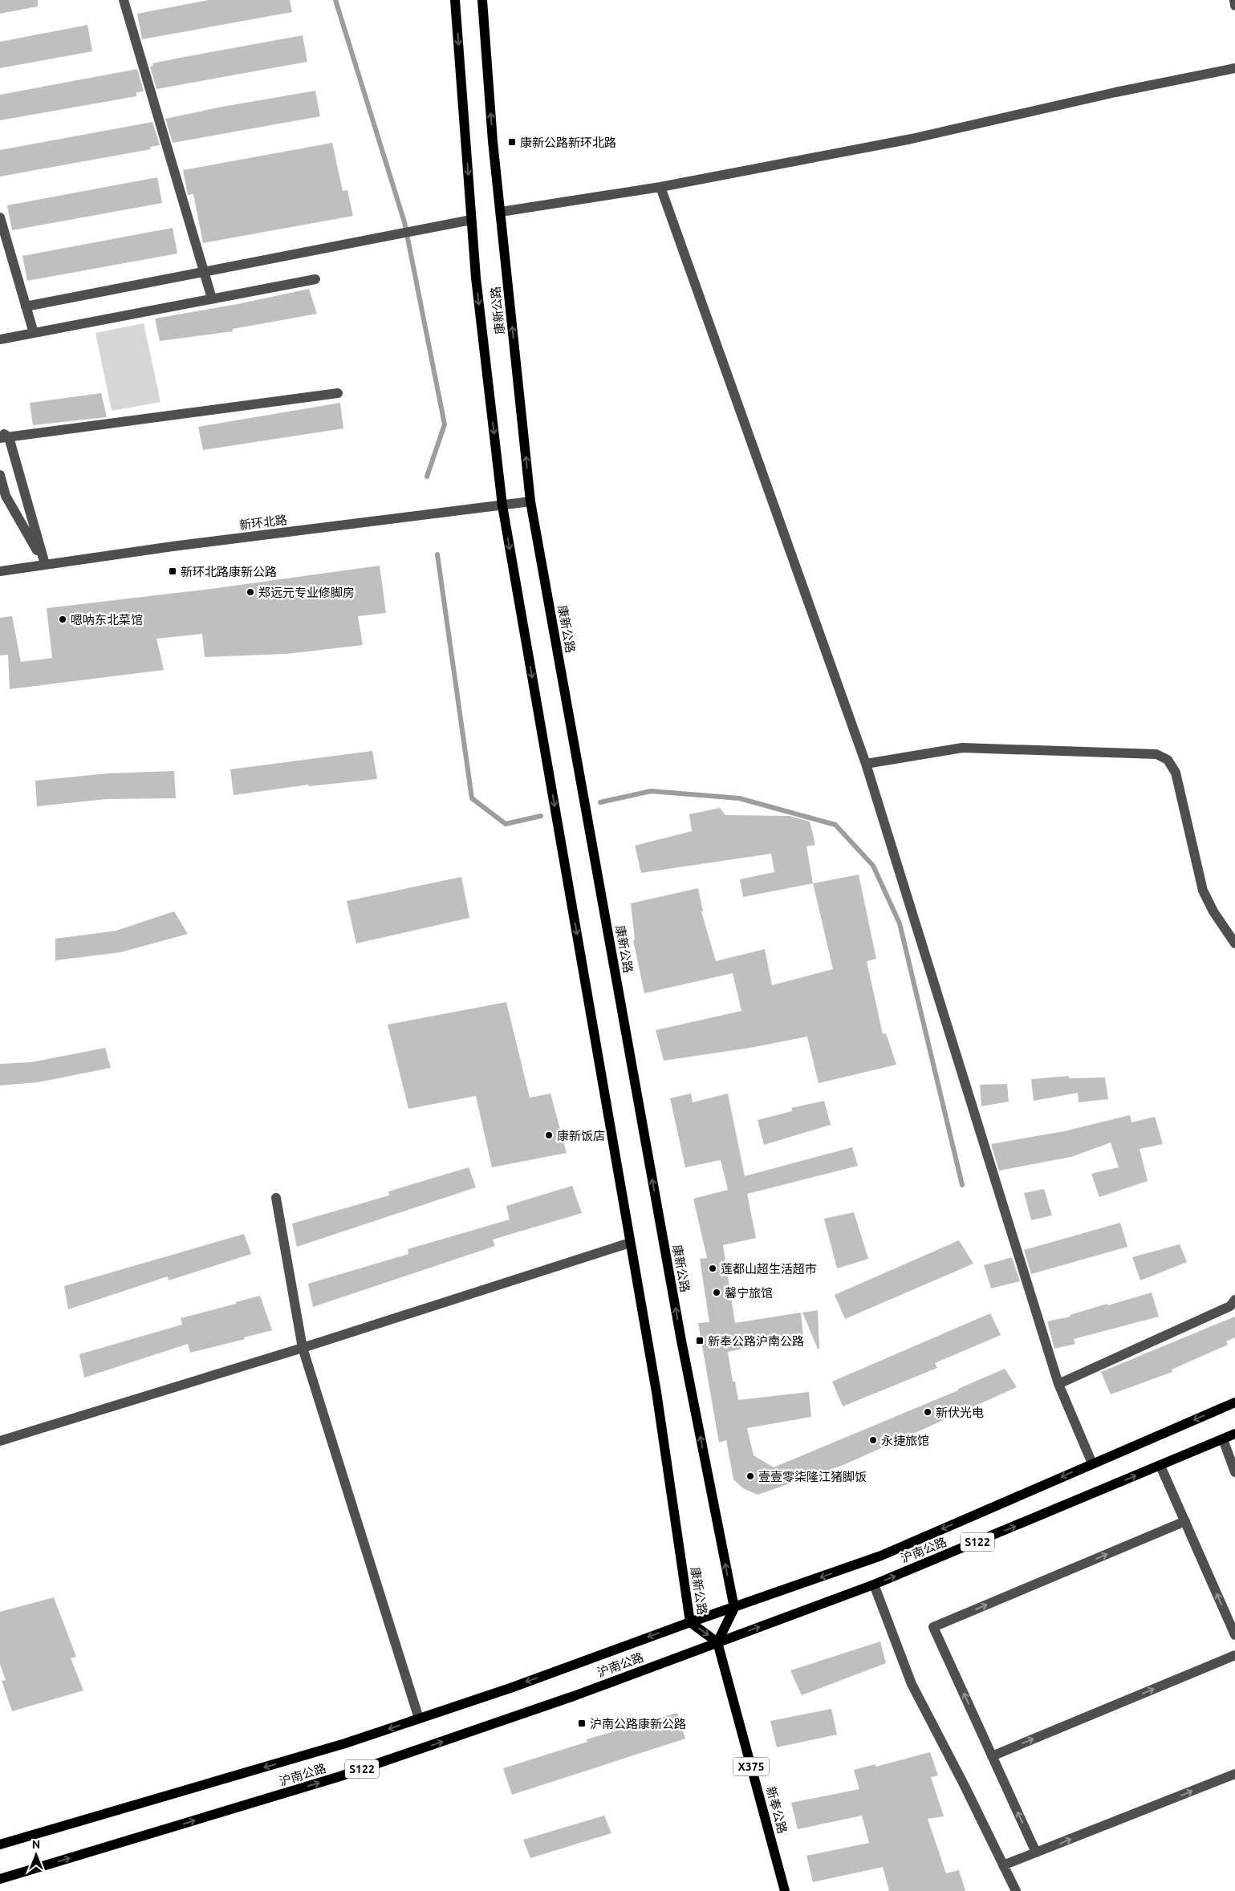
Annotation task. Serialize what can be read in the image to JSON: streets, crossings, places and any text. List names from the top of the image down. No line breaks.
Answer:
{"streets":{"main road":["康新公路","S122","沪南公路","X375","新奉公路"],"street":["新环北路"]},"crossings":[["康新公路","新环北路"],["康新公路","沪南公路"],["康新公路","新奉公路"],["沪南公路","新奉公路"]],"places":{"transit":["康新公路新环北路","新环北路康新公路","新奉公路沪南公路","沪南公路康新公路"],"other":["郑远元专业修脚房","嗯呐东北菜馆","康新饭店","莲都山超生活超市","馨宁旅馆","新伏光电","永捷旅馆","壹壹零柒隆江猪脚饭"]},"north":"top"}
